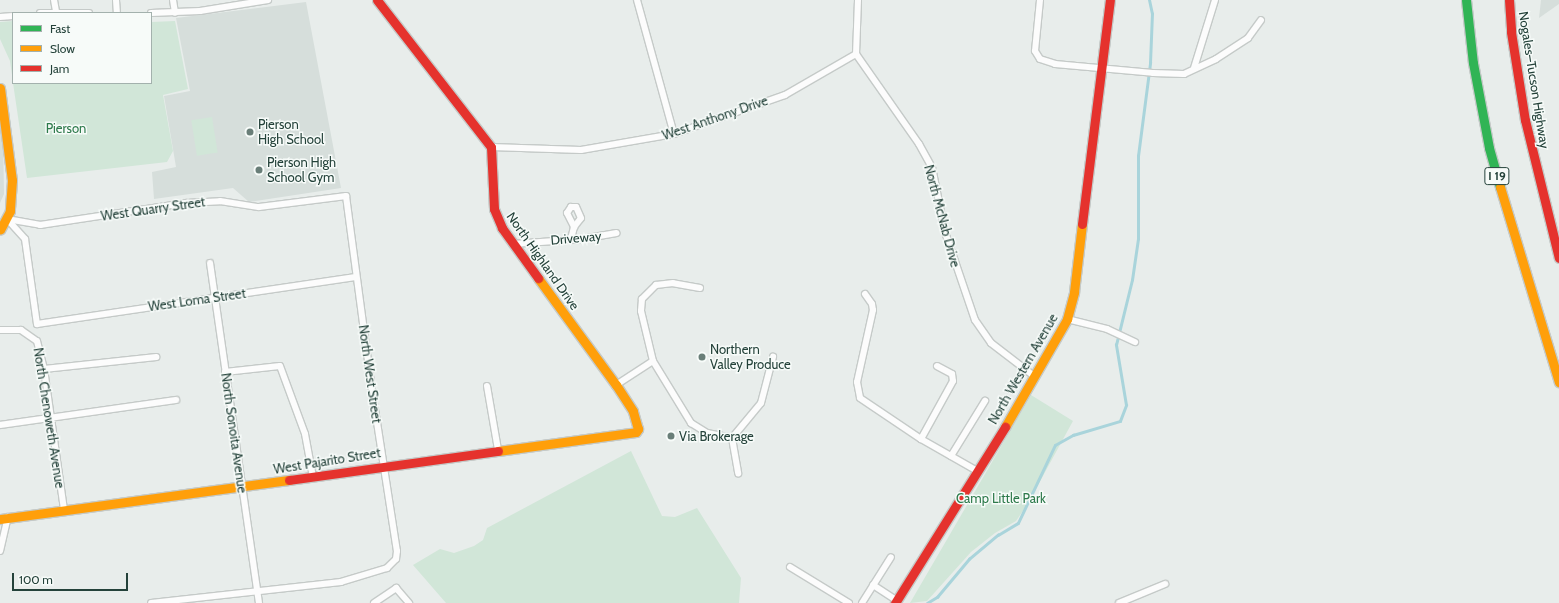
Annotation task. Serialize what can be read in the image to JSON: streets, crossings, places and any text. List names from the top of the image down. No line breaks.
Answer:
{"streets":{"main road":["Nogales–Tucson Highway","I 19","North Highland Drive","North Western Avenue","West Pajarito Street"],"street":["West Anthony Drive","West Quarry Street","North McNab Drive","Driveway","West Loma Street","North West Street","North Chenoweth Avenue","North Sonoita Avenue"]},"crossings":[["West Anthony Drive","North McNab Drive"],["West Anthony Drive","North Highland Drive"],["West Quarry Street","West Loma Street"],["West Quarry Street","North West Street"],["North McNab Drive","North Western Avenue"],["Driveway","North Highland Drive"],["North Highland Drive","West Pajarito Street"],["West Loma Street","North West Street"],["West Loma Street","North Sonoita Avenue"],["North West Street","North Sonoita Avenue"],["North West Street","West Pajarito Street"],["North Chenoweth Avenue","West Pajarito Street"],["North Sonoita Avenue","West Pajarito Street"]],"parks":["Pierson","Camp Little Park"],"places":["Pierson High School","Pierson High School Gym","Northern Valley Produce","Via Brokerage"],"legend":["Fast","Slow","Jam"],"scale_bar":"100 m"}
